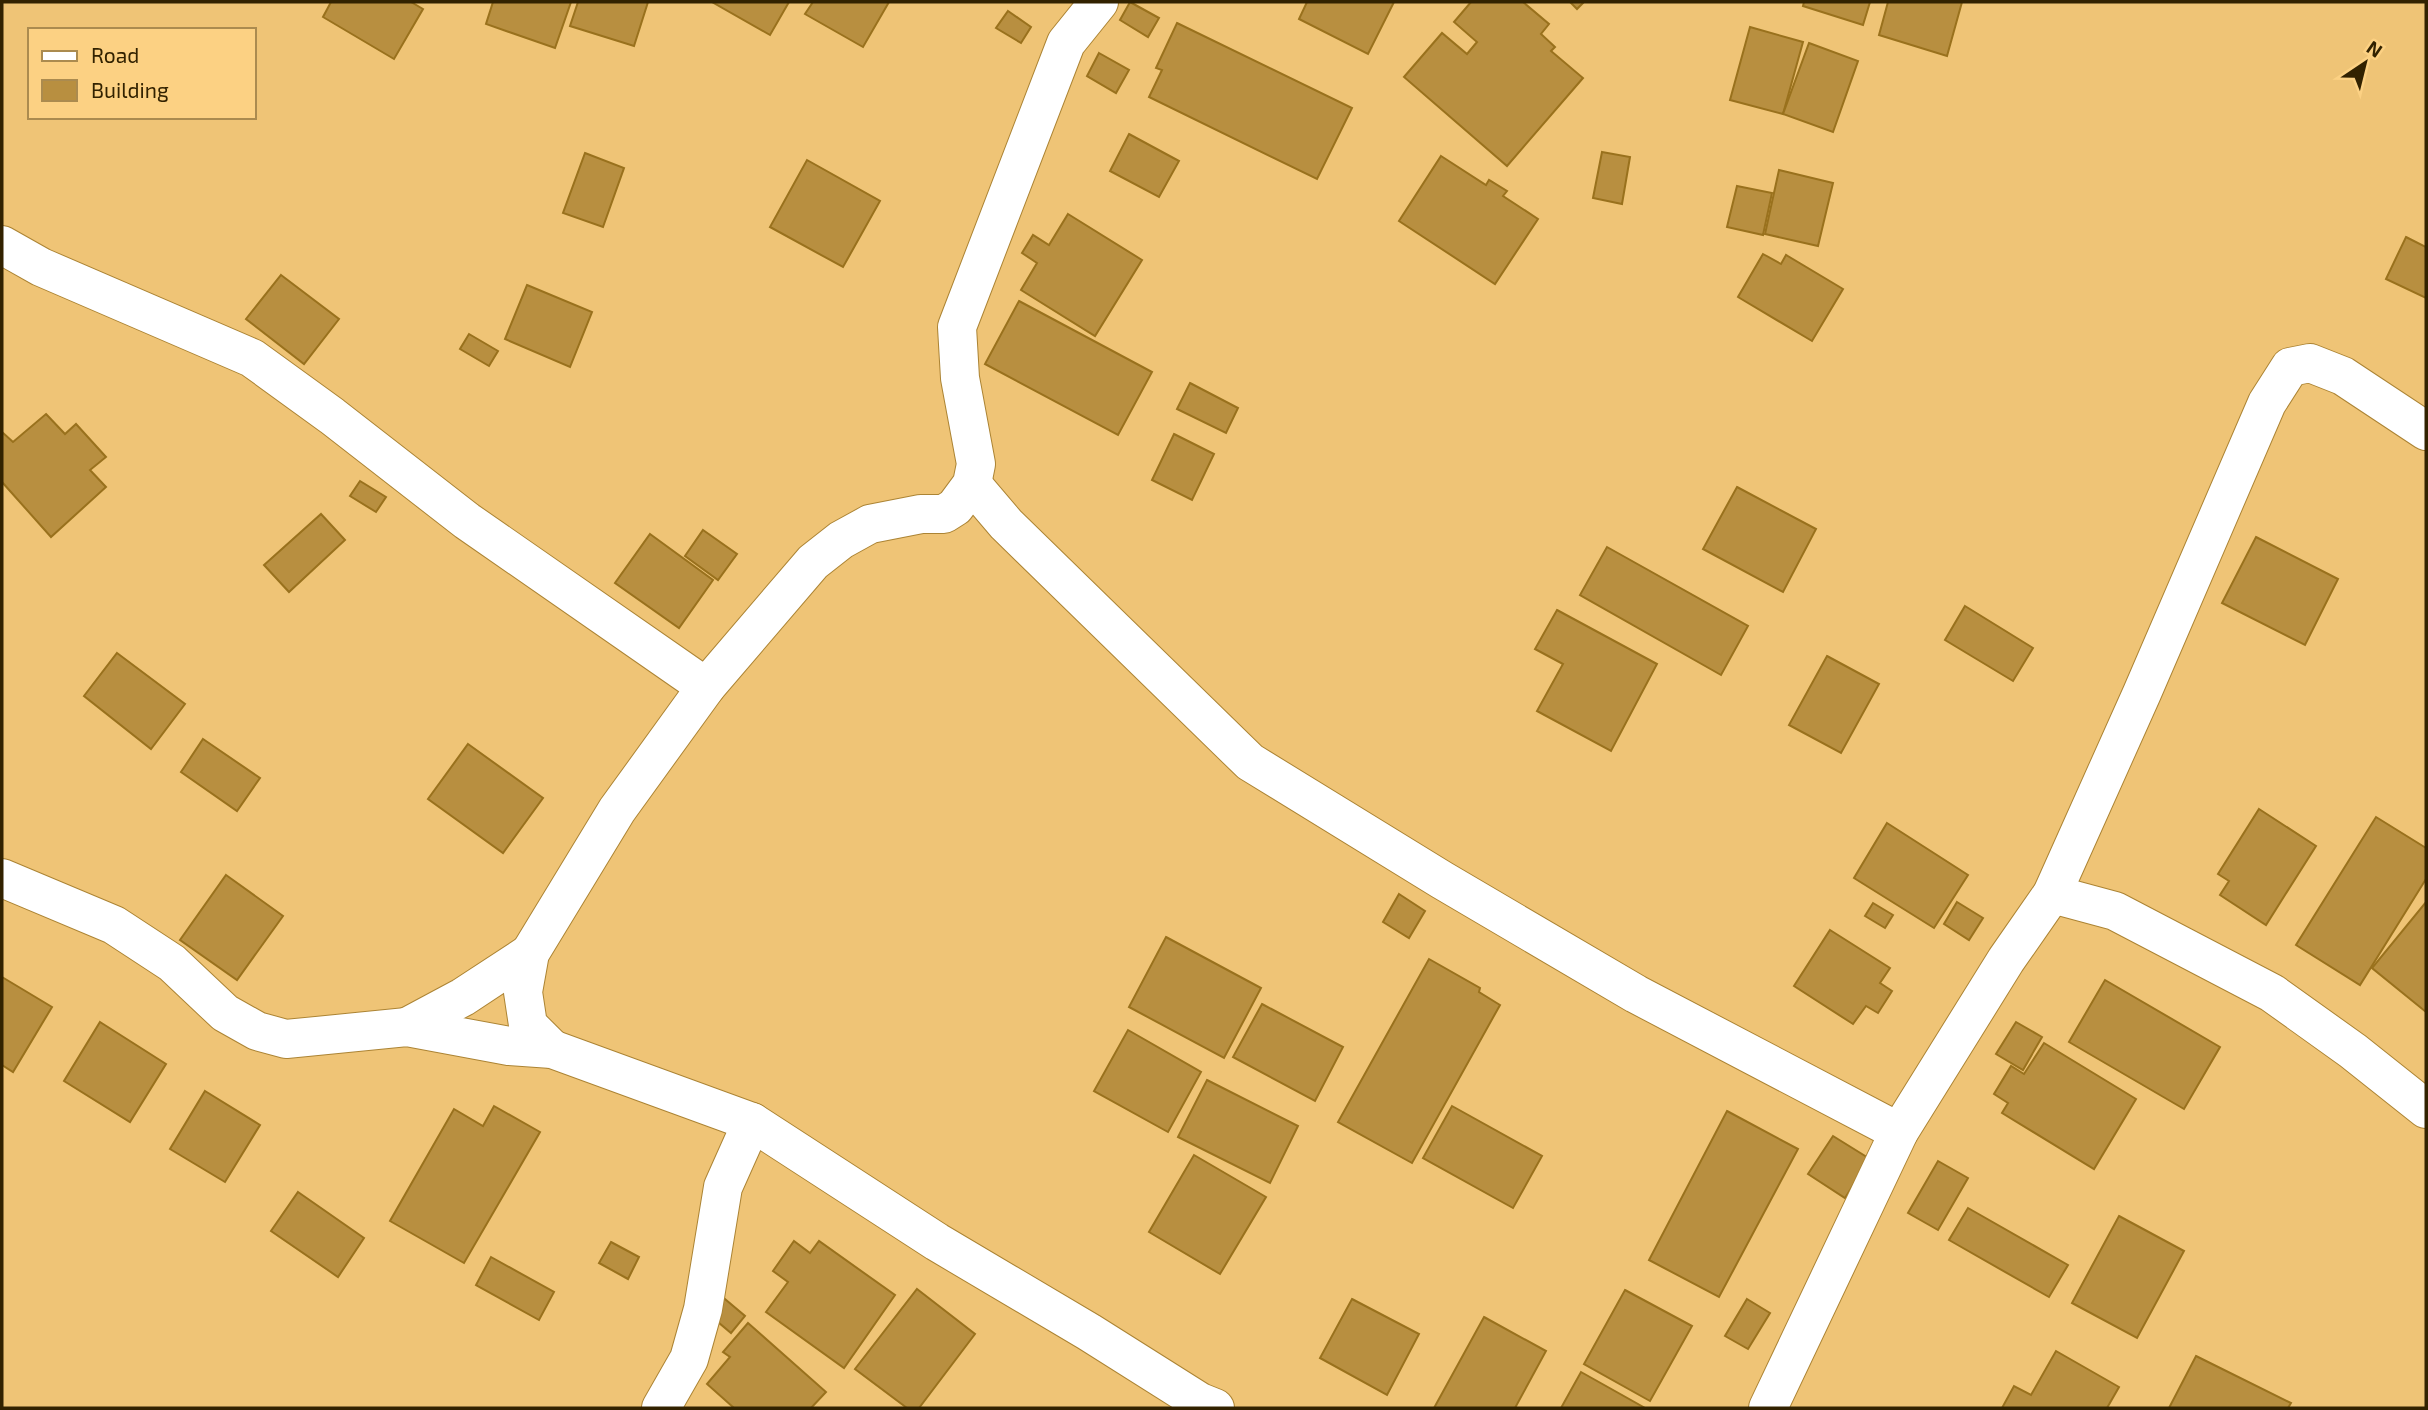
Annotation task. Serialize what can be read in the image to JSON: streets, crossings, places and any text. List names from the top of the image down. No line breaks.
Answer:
{"legend":["Road","Building"],"north":"top right"}
